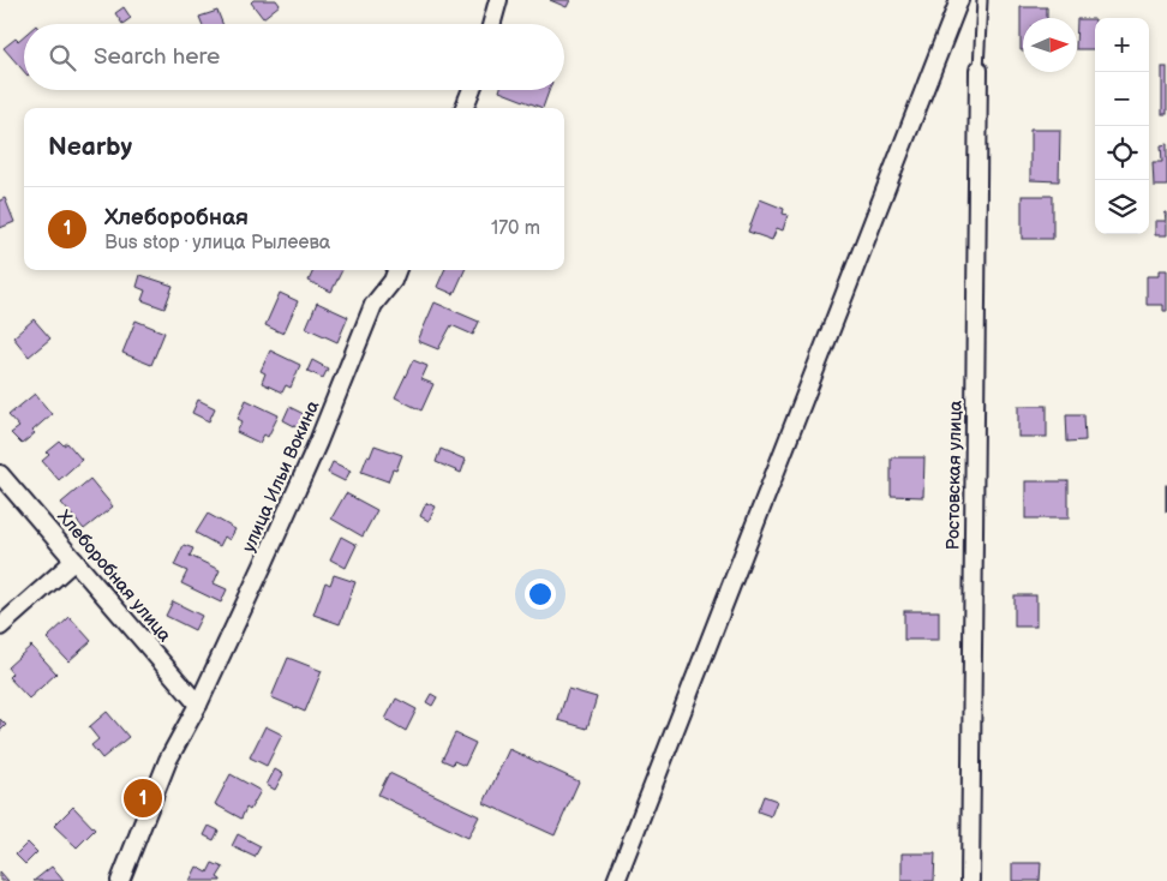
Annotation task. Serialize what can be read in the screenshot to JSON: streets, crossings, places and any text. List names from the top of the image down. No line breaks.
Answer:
{"streets":{"street":["Ростовская улица","улица Ильи Вокина","Хлеборобная улица"]},"crossings":[["улица Ильи Вокина","Хлеборобная улица"]],"north":"right","page":{"map_buttons":["+","−"],"search":"Search here","heading":"Nearby","list":[{"mark":"1","name":"Хлеборобная","note":"Bus stop · улица Рылеева","value":"170 m"}],"pins":"1"}}
